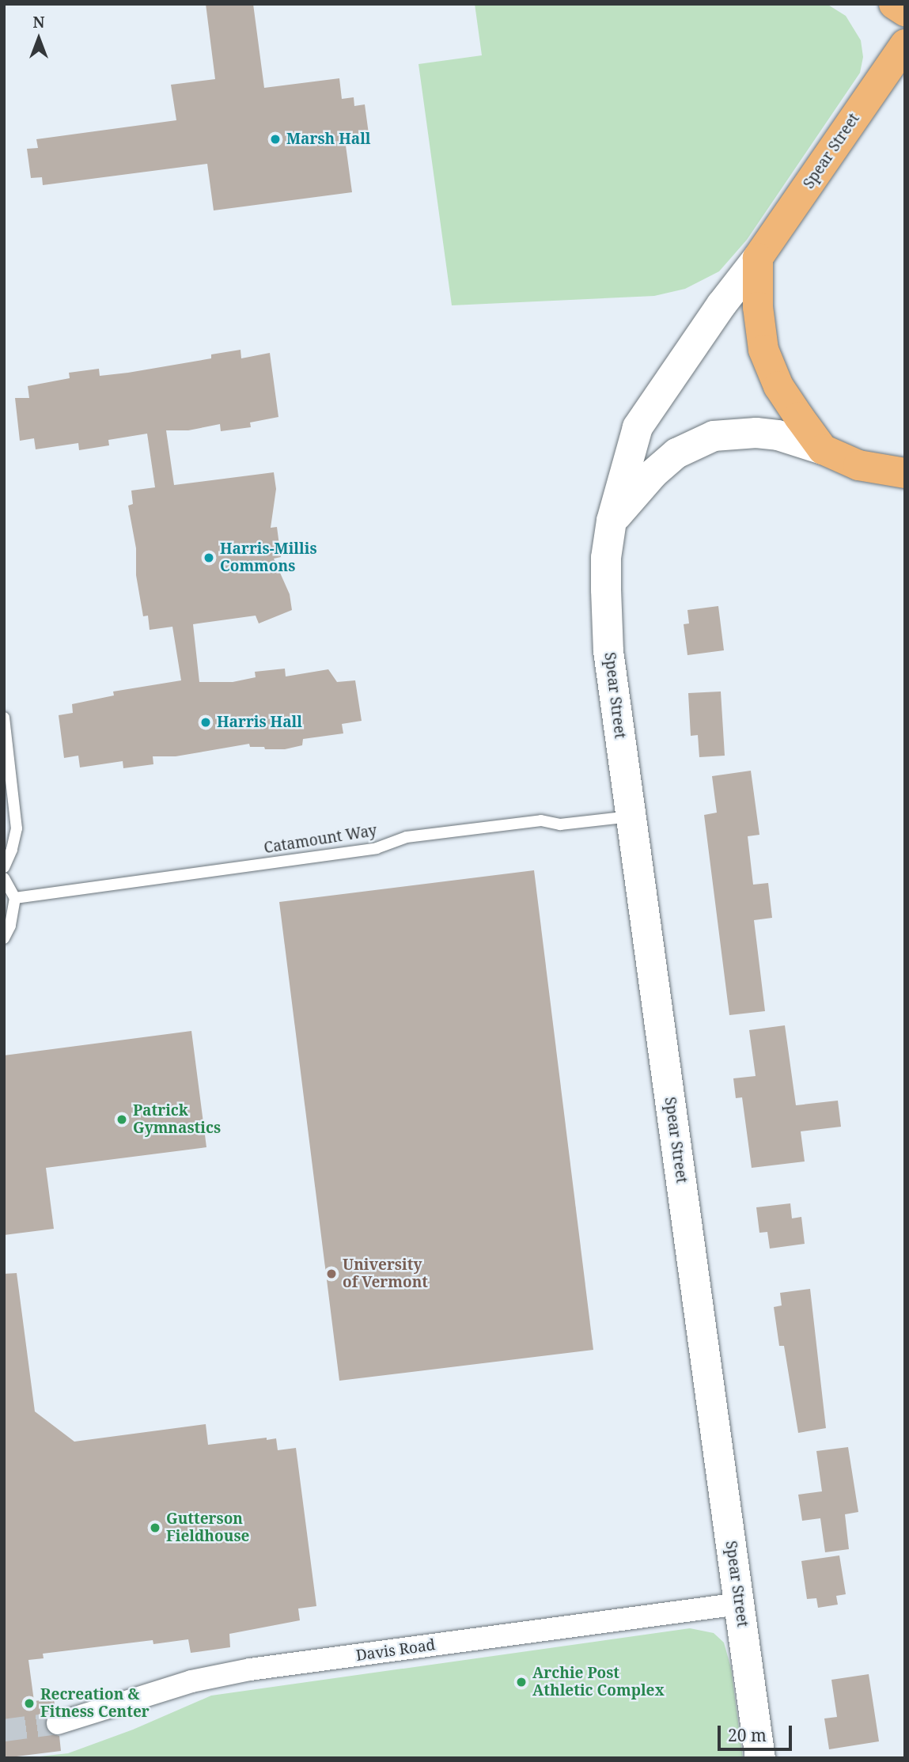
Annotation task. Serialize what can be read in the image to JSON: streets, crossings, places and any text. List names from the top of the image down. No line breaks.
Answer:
{"streets":{"main road":["Spear Street"],"street":["Davis Road"],"lane":["Catamount Way"]},"crossings":[["Spear Street","Catamount Way"],["Spear Street","Davis Road"]],"places":["Marsh Hall","Harris-Millis Commons","Harris Hall","Patrick Gymnastics","University of Vermont","Gutterson Fieldhouse","Archie Post Athletic Complex","Recreation & Fitness Center"],"scale_bar":"20 m","north":"top"}
